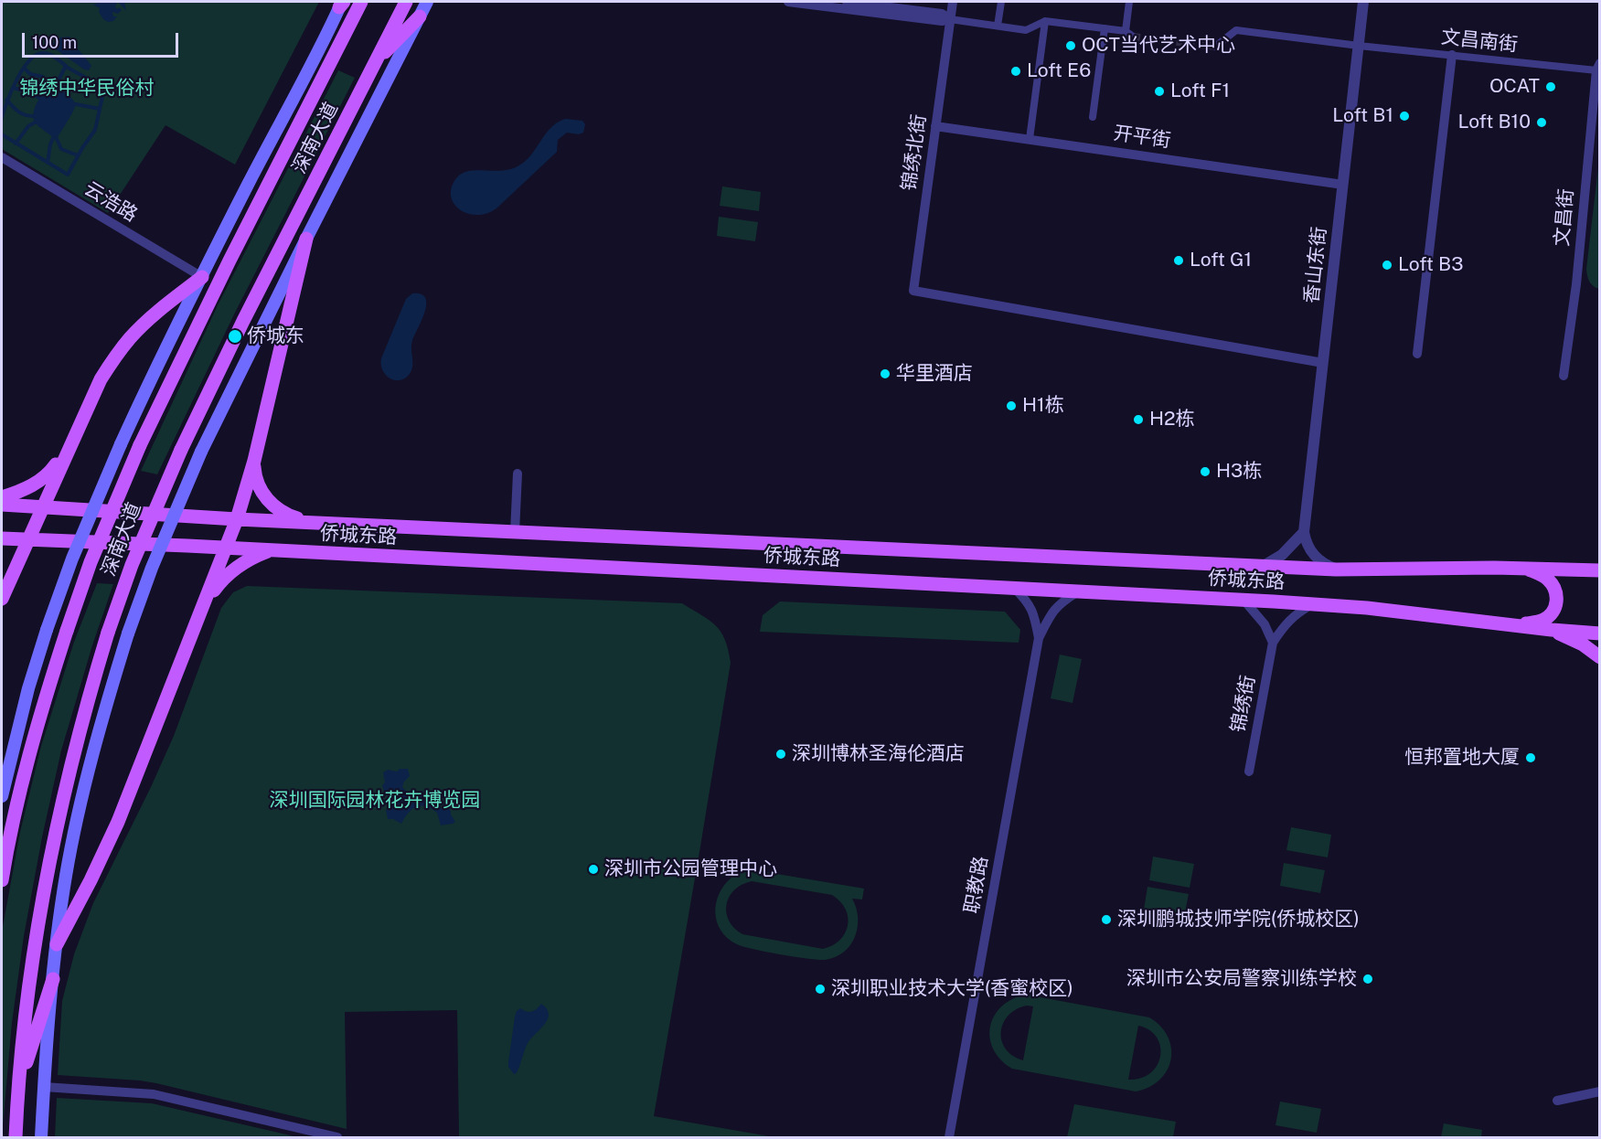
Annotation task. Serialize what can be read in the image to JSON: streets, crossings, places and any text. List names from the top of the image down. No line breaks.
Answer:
{"streets":{"main road":["深南大道","侨城东路"],"street":["文昌南街","开平街","锦绣北街","云浩路","文昌街","香山东街","锦绣街","职教路"]},"crossings":[["文昌南街","文昌街"],["文昌南街","香山东街"],["开平街","锦绣北街"],["开平街","香山东街"],["锦绣北街","香山东街"],["侨城东路","锦绣街"],["侨城东路","职教路"]],"parks":["锦绣中华民俗村","深圳国际园林花卉博览园"],"places":["OCT当代艺术中心","Loft E6","OCAT","Loft F1","Loft B1","Loft B10","Loft G1","Loft B3","侨城东","华里酒店","H1栋","H2栋","H3栋","深圳博林圣海伦酒店","恒邦置地大厦","深圳市公园管理中心","深圳鹏城技师学院(侨城校区)","深圳市公安局警察训练学校","深圳职业技术大学(香蜜校区)"],"scale_bar":"100 m"}
